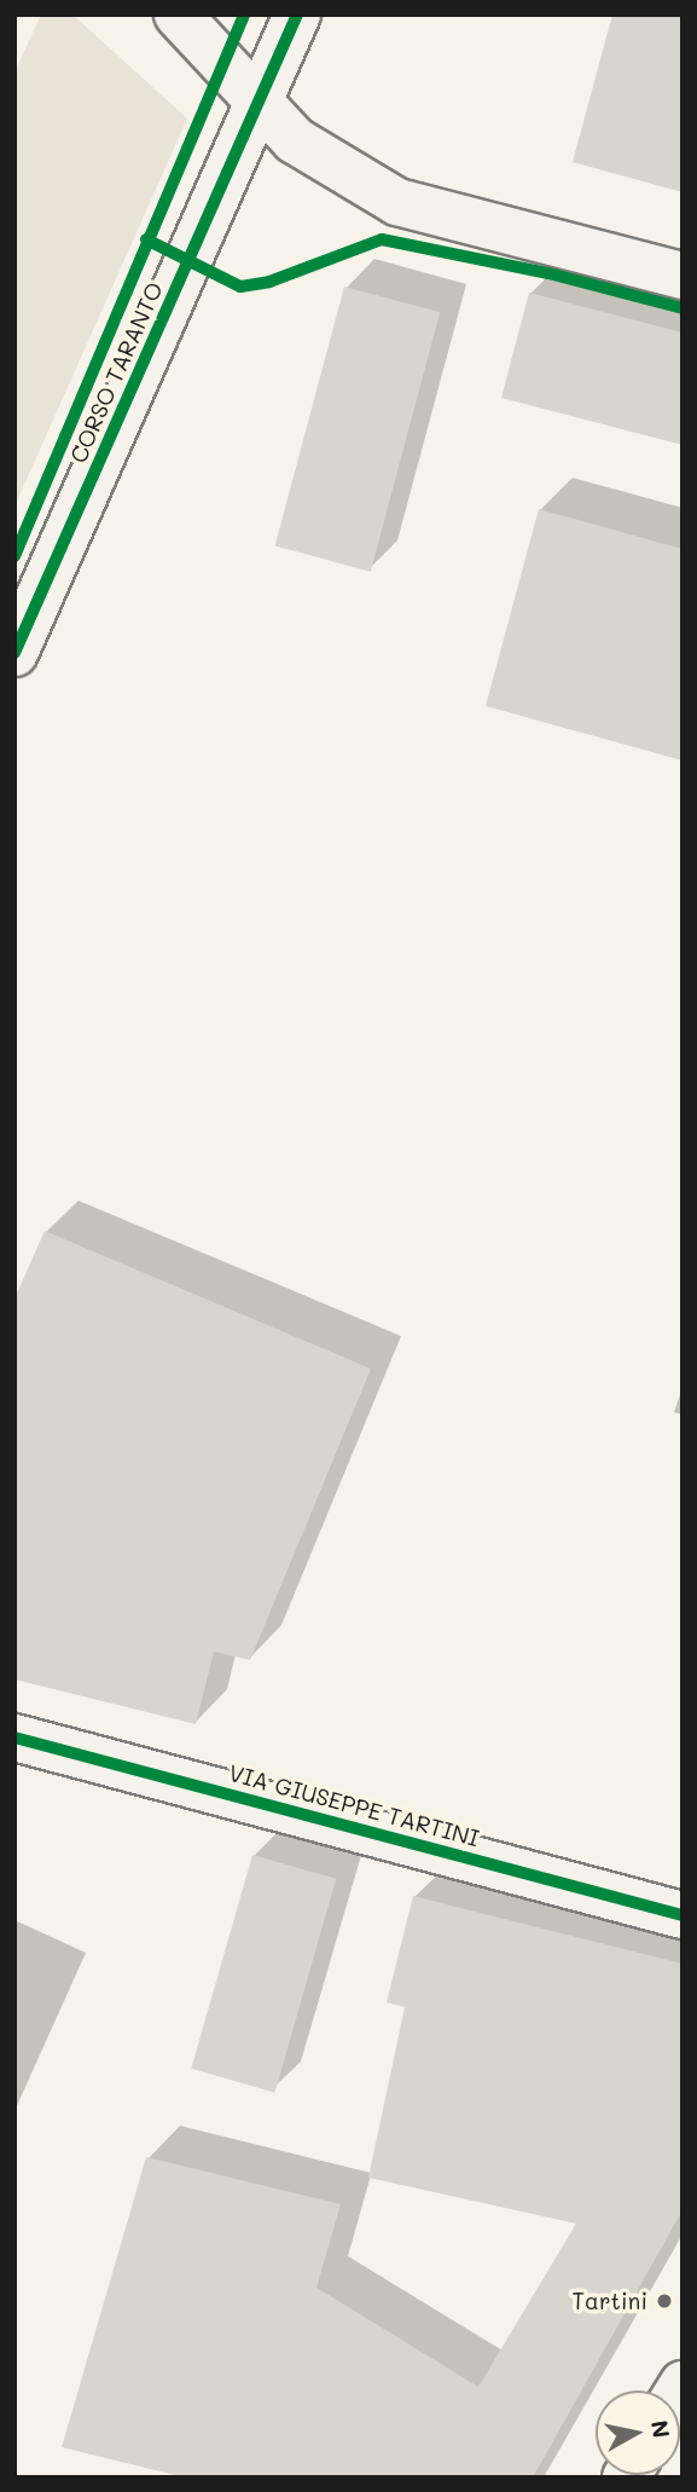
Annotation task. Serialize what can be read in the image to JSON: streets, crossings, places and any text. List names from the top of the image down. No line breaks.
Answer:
{"streets":{"street":["CORSO TARANTO","VIA GIUSEPPE TARTINI"]},"places":["Tartini"],"north":"right"}
